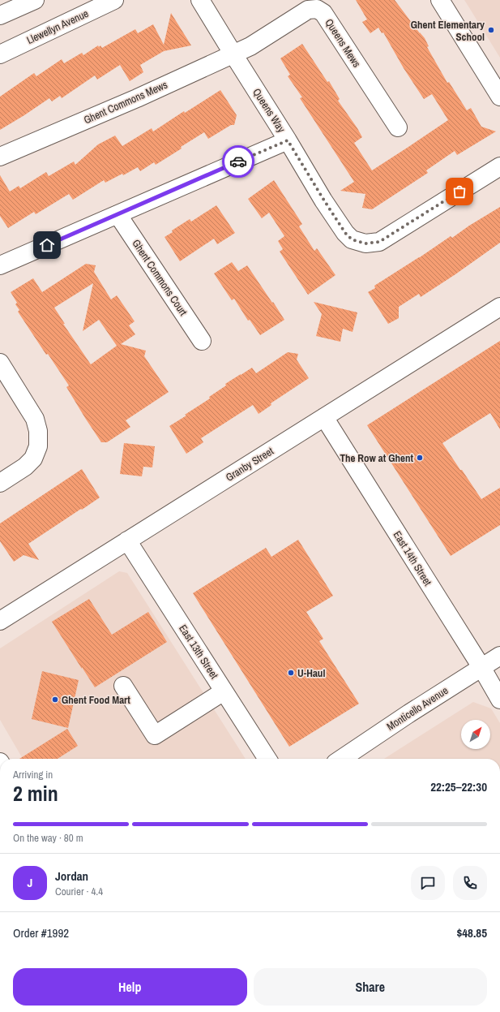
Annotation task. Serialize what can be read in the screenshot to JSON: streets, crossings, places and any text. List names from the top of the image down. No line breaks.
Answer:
{"streets":{"street":["Llewellyn Avenue","Queens Mews","Ghent Commons Mews","Queens Way","Ghent Commons Court","Granby Street","East 14th Street","East 13th Street","Monticello Avenue"]},"crossings":[["Queens Mews","Ghent Commons Mews"],["Ghent Commons Mews","Queens Way"],["Granby Street","East 14th Street"],["Granby Street","East 13th Street"],["East 14th Street","Monticello Avenue"]],"places":["Ghent Elementary School","The Row at Ghent","U-Haul","Ghent Food Mart"],"north":"top right","page":{"heading":["2 min","Arriving in","22:25–22:30"],"panel":["Jordan","Courier · 4.4","Order #1992","$48.85"],"bar":"On the way · 80 m","round":"J","buttons":["Help","Share"]}}
